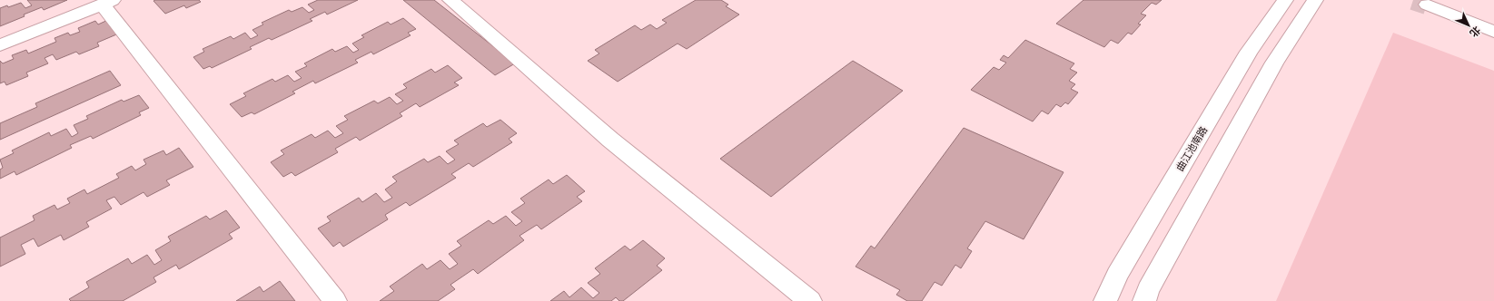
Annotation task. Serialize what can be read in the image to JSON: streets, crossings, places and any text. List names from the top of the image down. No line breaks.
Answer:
{"streets":{"street":["曲江池南路"]},"north":"bottom right"}
